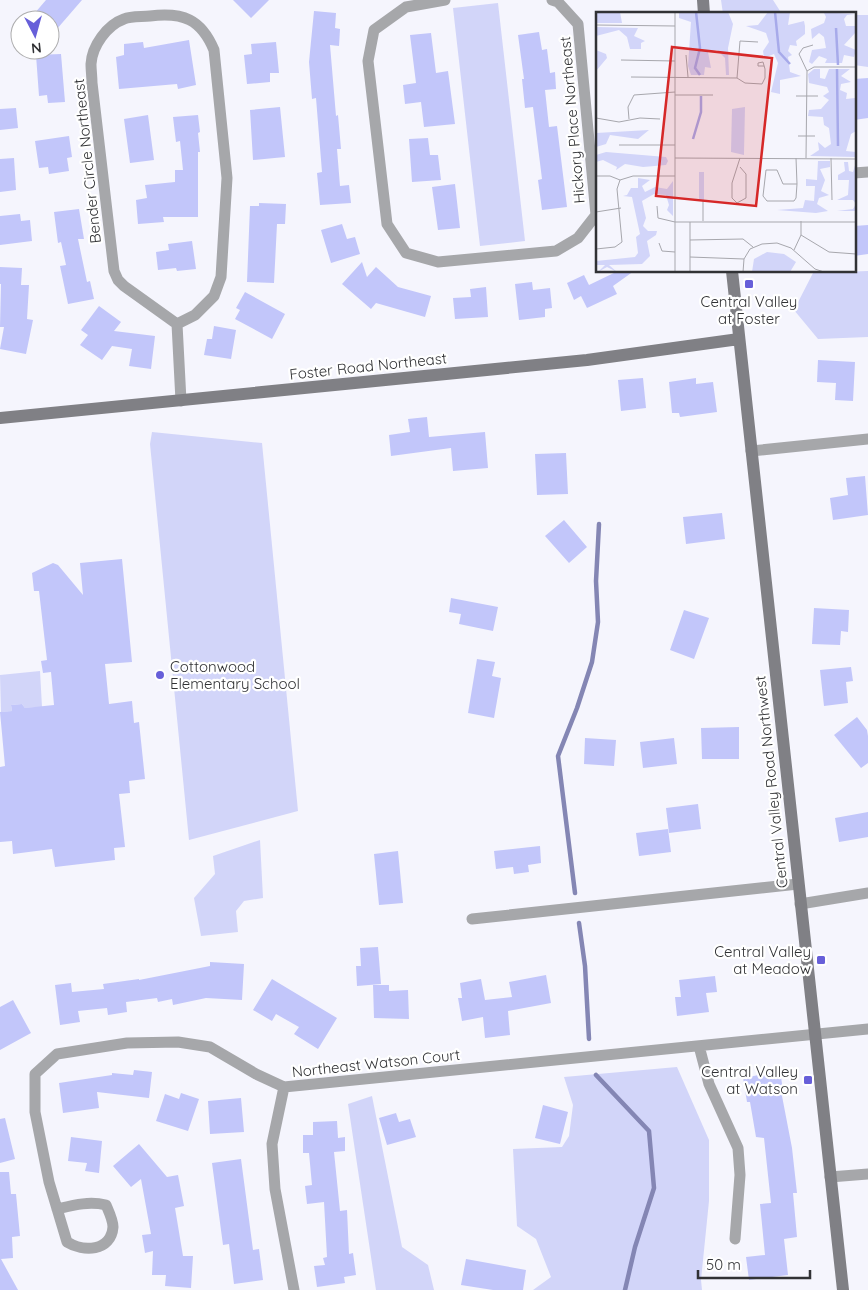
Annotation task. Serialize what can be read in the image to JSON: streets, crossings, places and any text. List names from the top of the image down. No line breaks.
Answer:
{"streets":{"main road":["Foster Road Northeast","Central Valley Road Northwest"],"street":["Hickory Place Northeast","Bender Circle Northeast","Northeast Watson Court"]},"crossings":[["Foster Road Northeast","Central Valley Road Northwest"],["Central Valley Road Northwest","Northeast Watson Court"]],"places":{"transit":["Central Valley at Foster","Central Valley at Meadow","Central Valley at Watson"],"other":["Cottonwood Elementary School"]},"scale_bar":"50 m","north":"bottom"}
